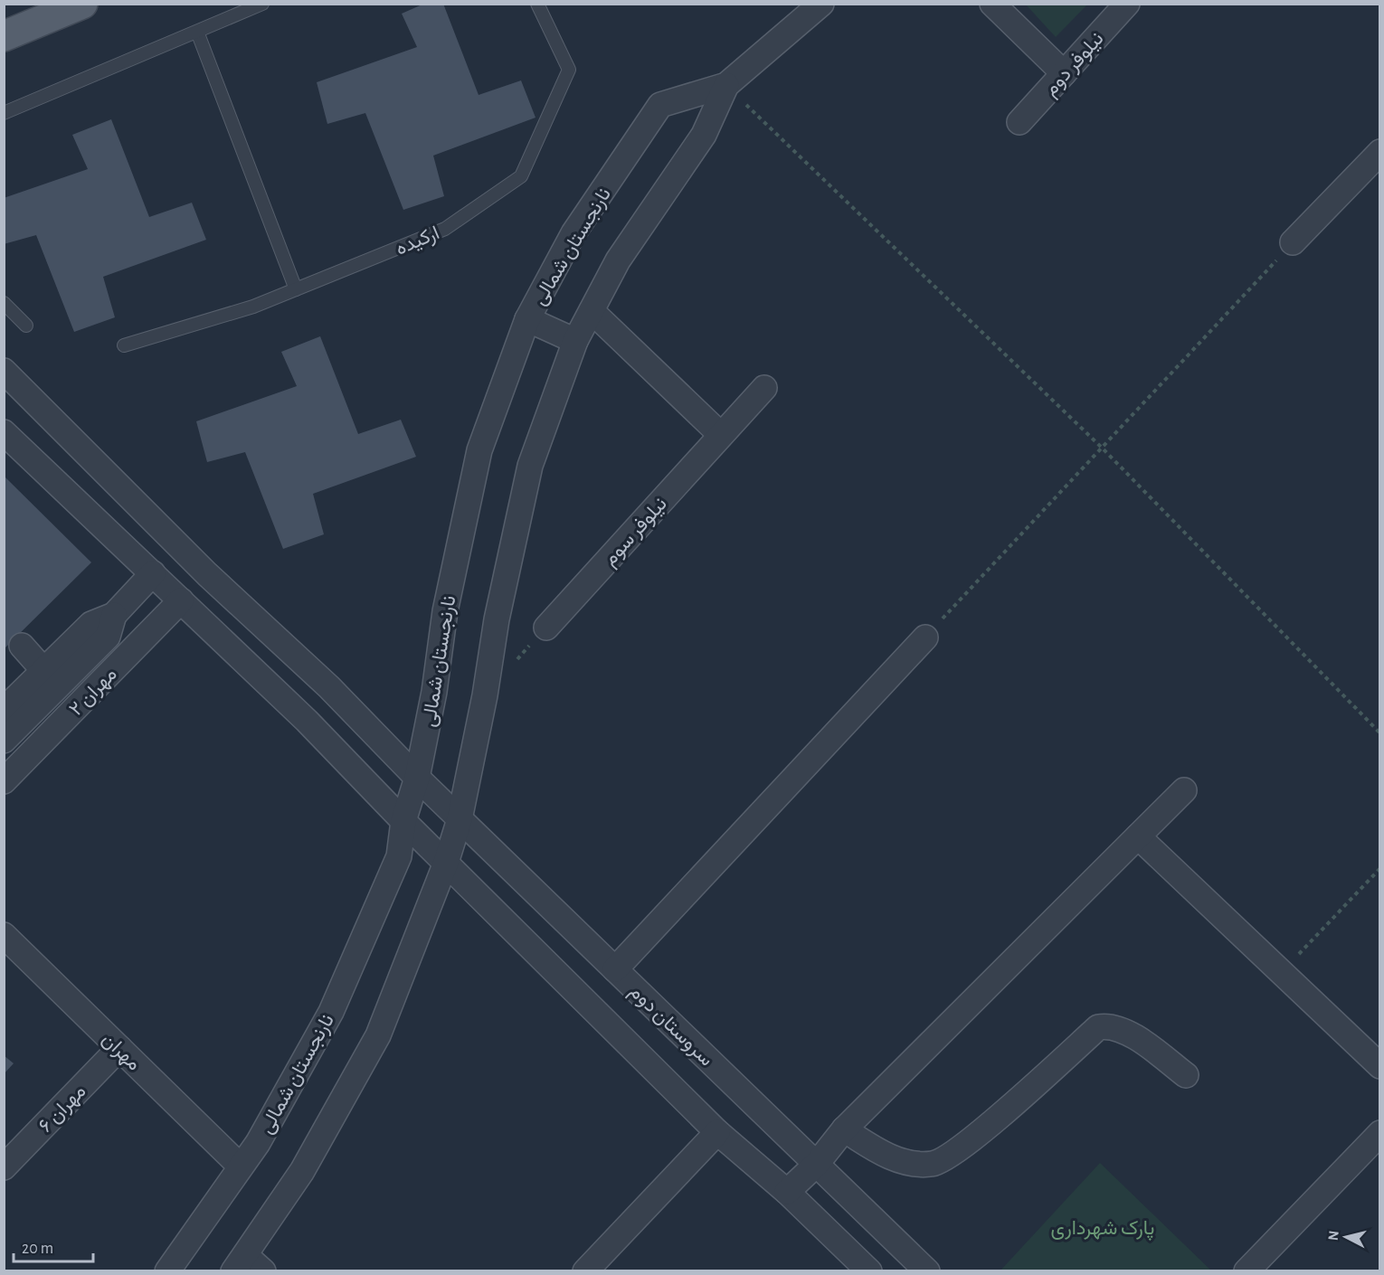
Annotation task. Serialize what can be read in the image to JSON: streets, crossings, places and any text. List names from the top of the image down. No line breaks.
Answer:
{"streets":{"street":["نیلوفر دوم","نارنجستان شمالی","نیلوفر سوم","مهران ۲","سروستان دوم","مهران","مهران ۶"],"lane":["ارکیده"]},"crossings":[["نارنجستان شمالی","سروستان دوم"],["نارنجستان شمالی","مهران"],["مهران","مهران ۶"]],"parks":["پارک شهرداری"],"scale_bar":"20 m","north":"left"}
